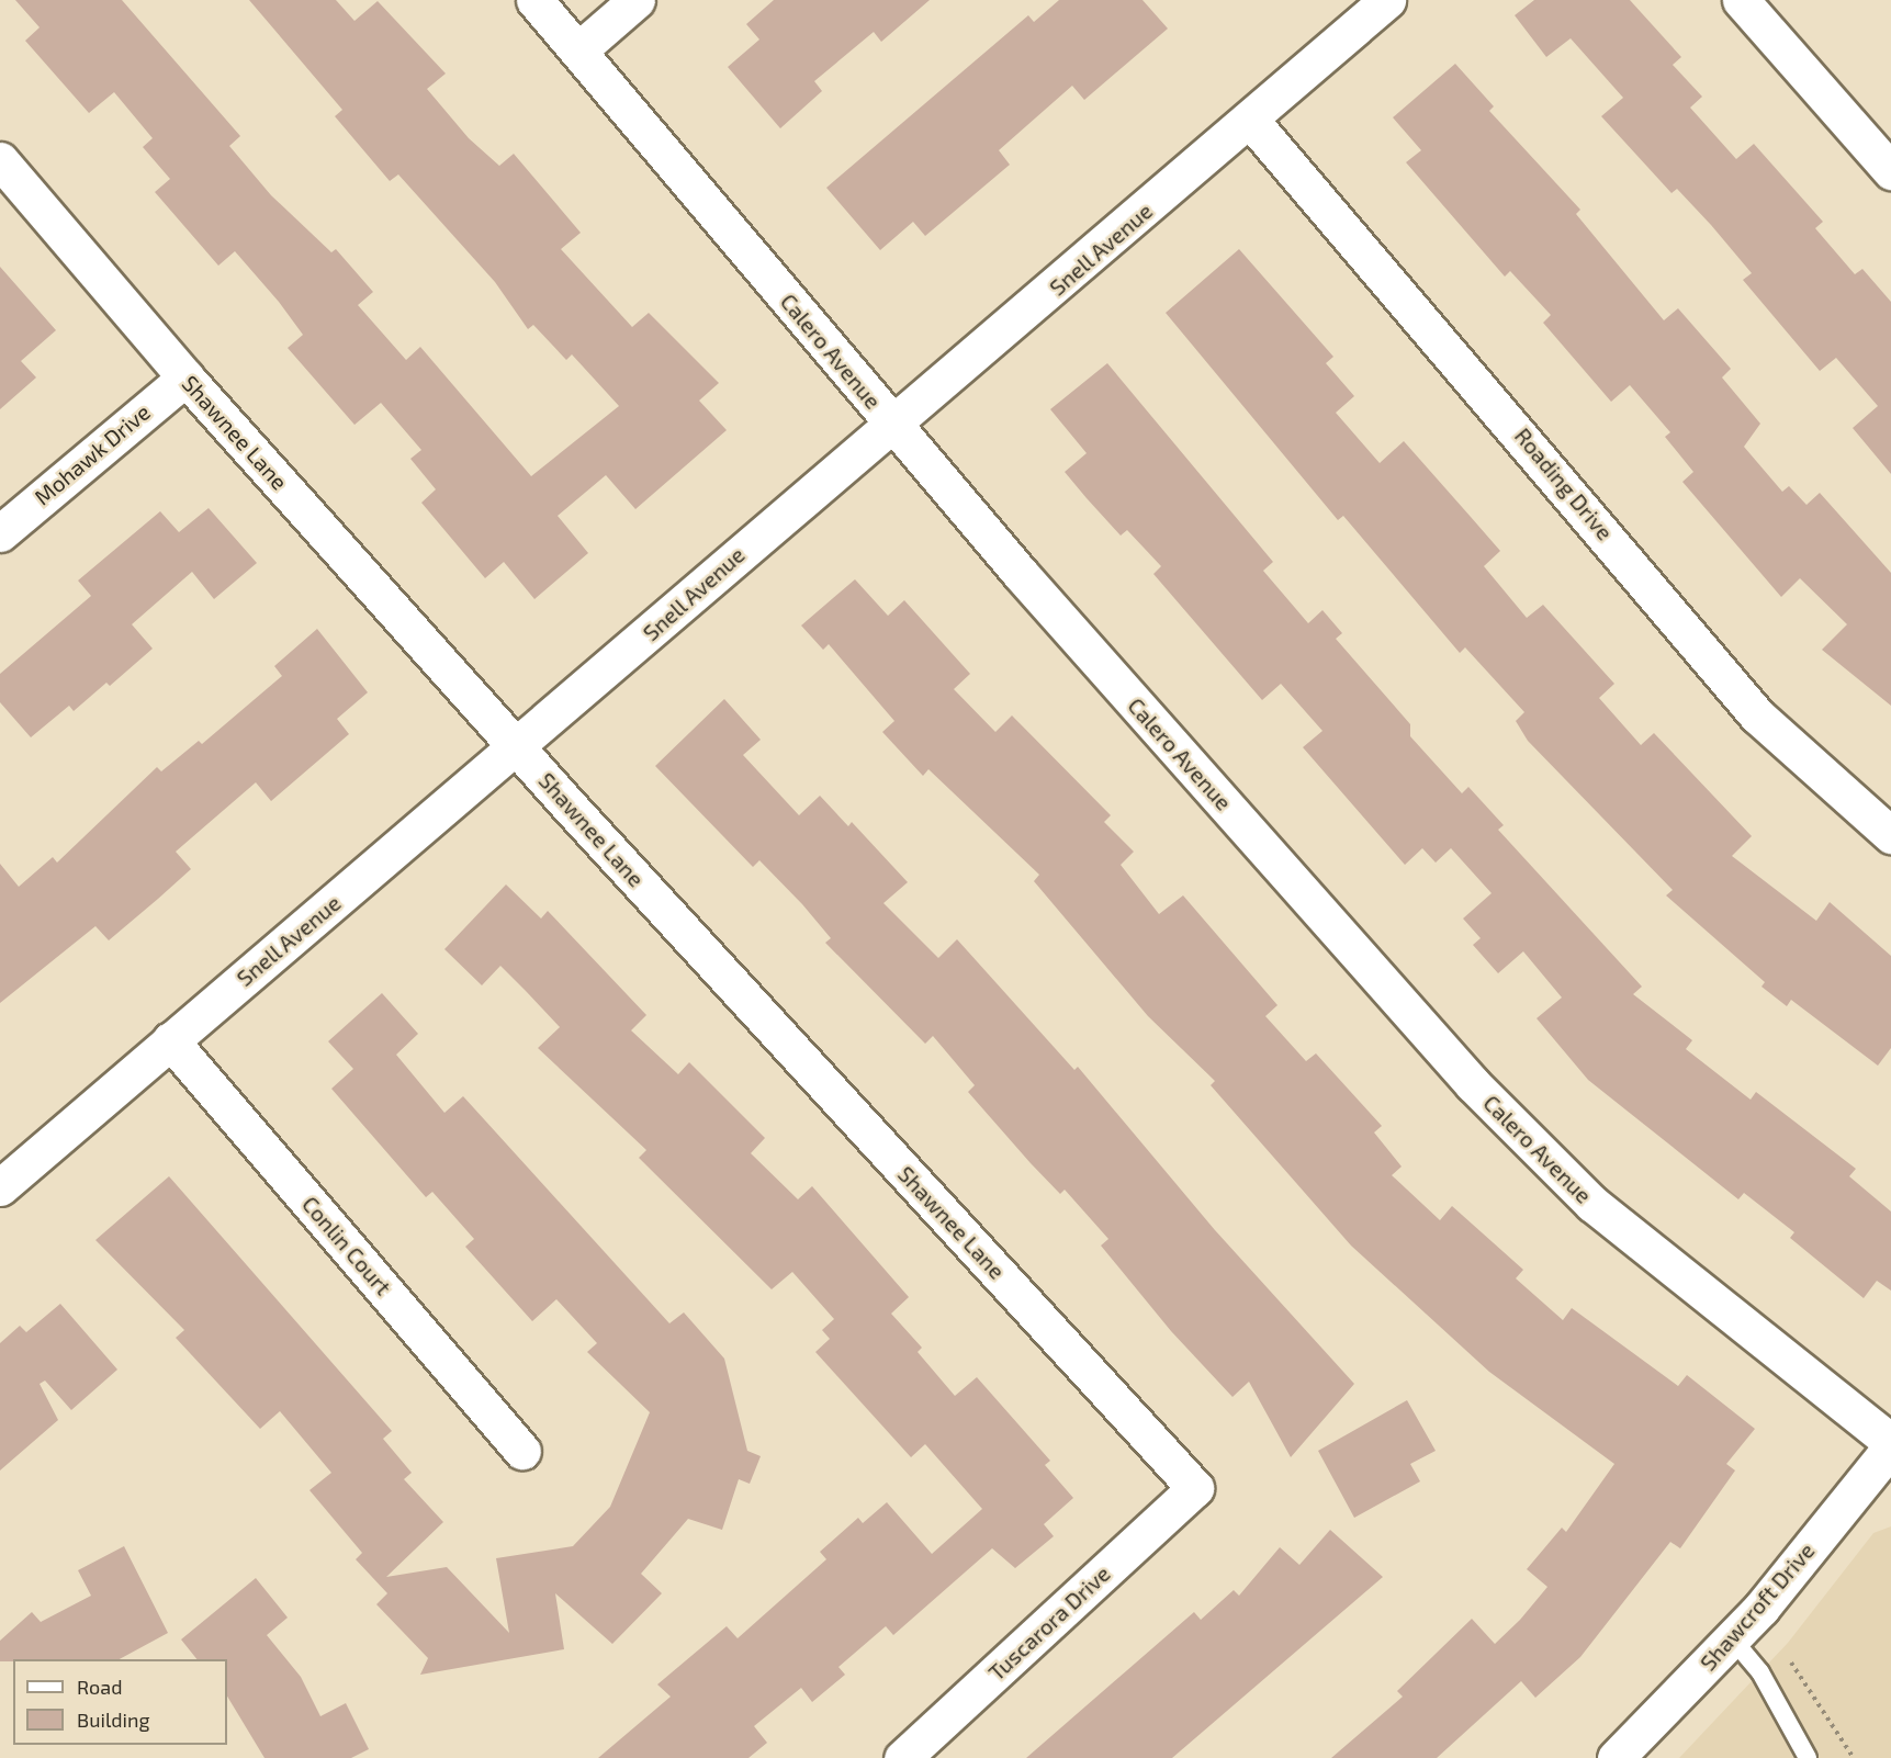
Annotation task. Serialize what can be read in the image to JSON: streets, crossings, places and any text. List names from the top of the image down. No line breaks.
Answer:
{"streets":{"street":["Snell Avenue","Calero Avenue","Shawnee Lane","Mohawk Drive","Roading Drive","Conlin Court","Shawcroft Drive","Tuscarora Drive"]},"crossings":[["Snell Avenue","Calero Avenue"],["Snell Avenue","Shawnee Lane"],["Snell Avenue","Roading Drive"],["Snell Avenue","Conlin Court"],["Shawnee Lane","Mohawk Drive"],["Shawnee Lane","Tuscarora Drive"]],"legend":["Road","Building"]}
